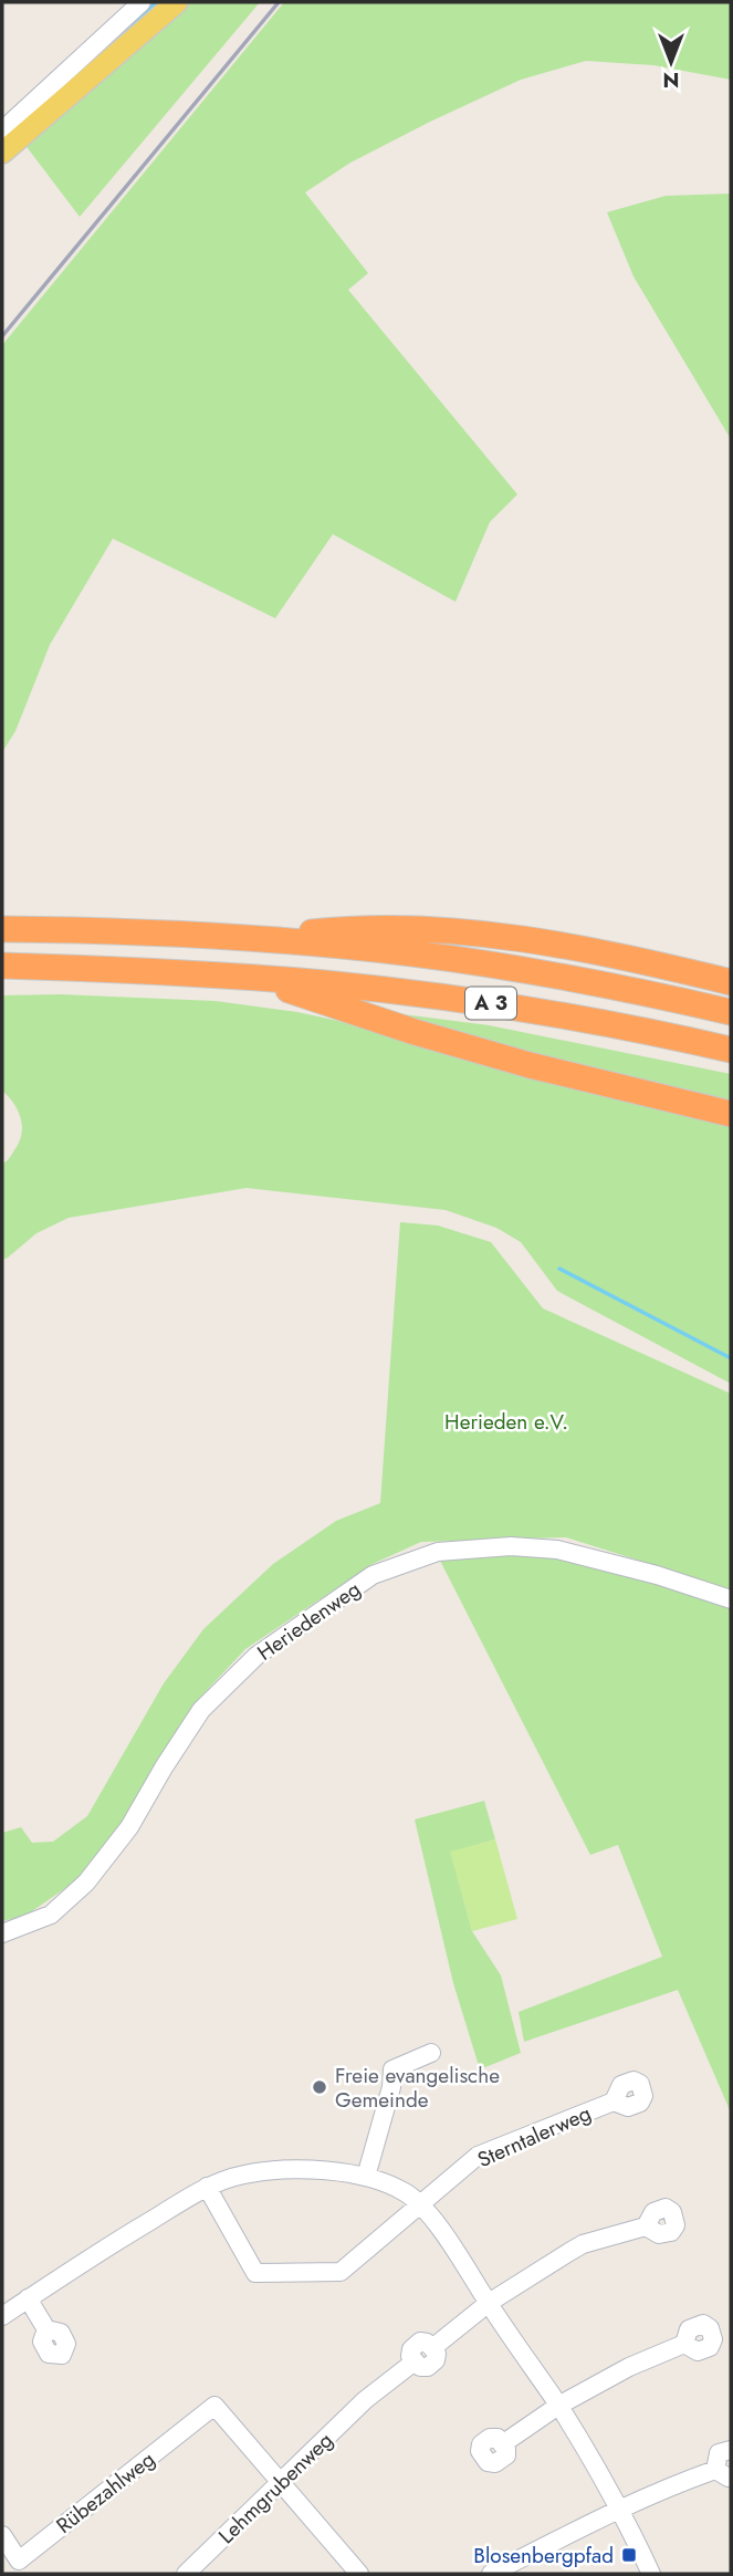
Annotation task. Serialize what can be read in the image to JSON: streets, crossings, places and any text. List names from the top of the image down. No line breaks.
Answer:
{"streets":{"highway":["A 3"],"street":["Heriedenweg","Sterntalerweg","Lehmgrubenweg","Rübezahlweg"]},"crossings":[["Lehmgrubenweg","Rübezahlweg"]],"parks":["Herieden e.V."],"places":{"other":["Freie evangelische Gemeinde"],"transit":["Blosenbergpfad"]},"north":"bottom"}
